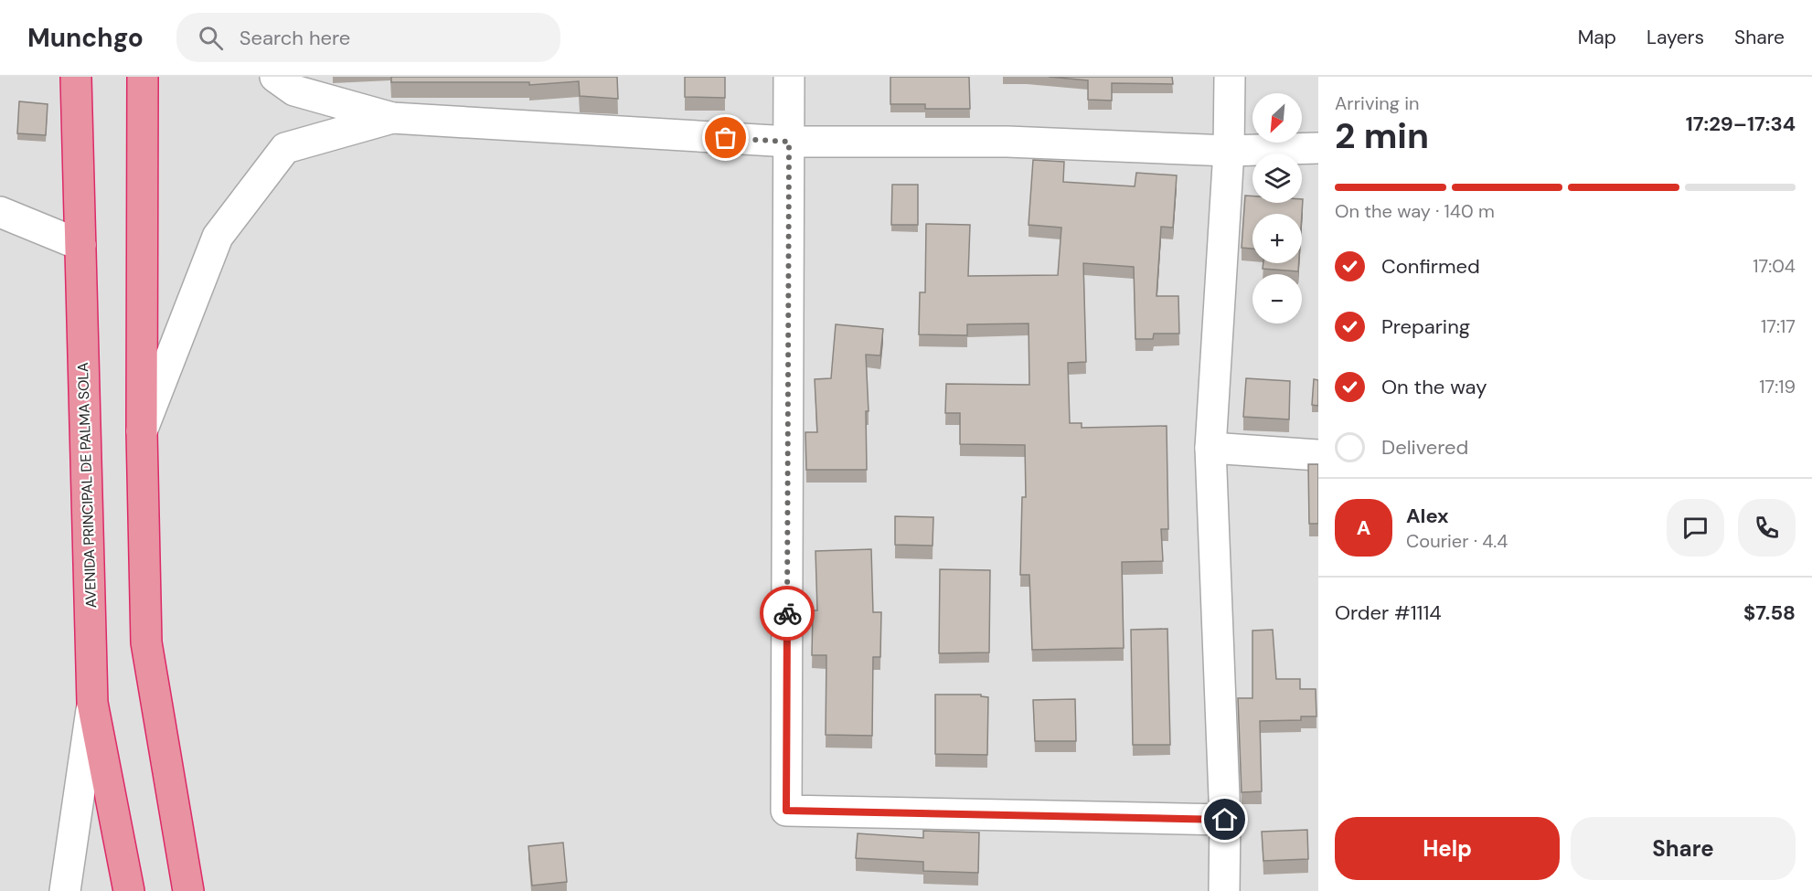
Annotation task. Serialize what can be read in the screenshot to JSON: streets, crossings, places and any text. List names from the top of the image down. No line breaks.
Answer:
{"streets":{"highway":["AVENIDA PRINCIPAL DE PALMA SOLA"]},"north":"bottom left","page":{"header":"Munchgo","search":"Search here","nav":["Map","Layers","Share"],"heading":["2 min","Arriving in","17:29–17:34"],"panel":["Alex","Courier · 4.4","Order #1114","$7.58"],"map_buttons":["+","−"],"bar":"On the way · 140 m","list":[["Confirmed","17:04"],["Preparing","17:17"],["On the way","17:19"],"Delivered"],"round":"A","buttons":["Help","Share"]}}
